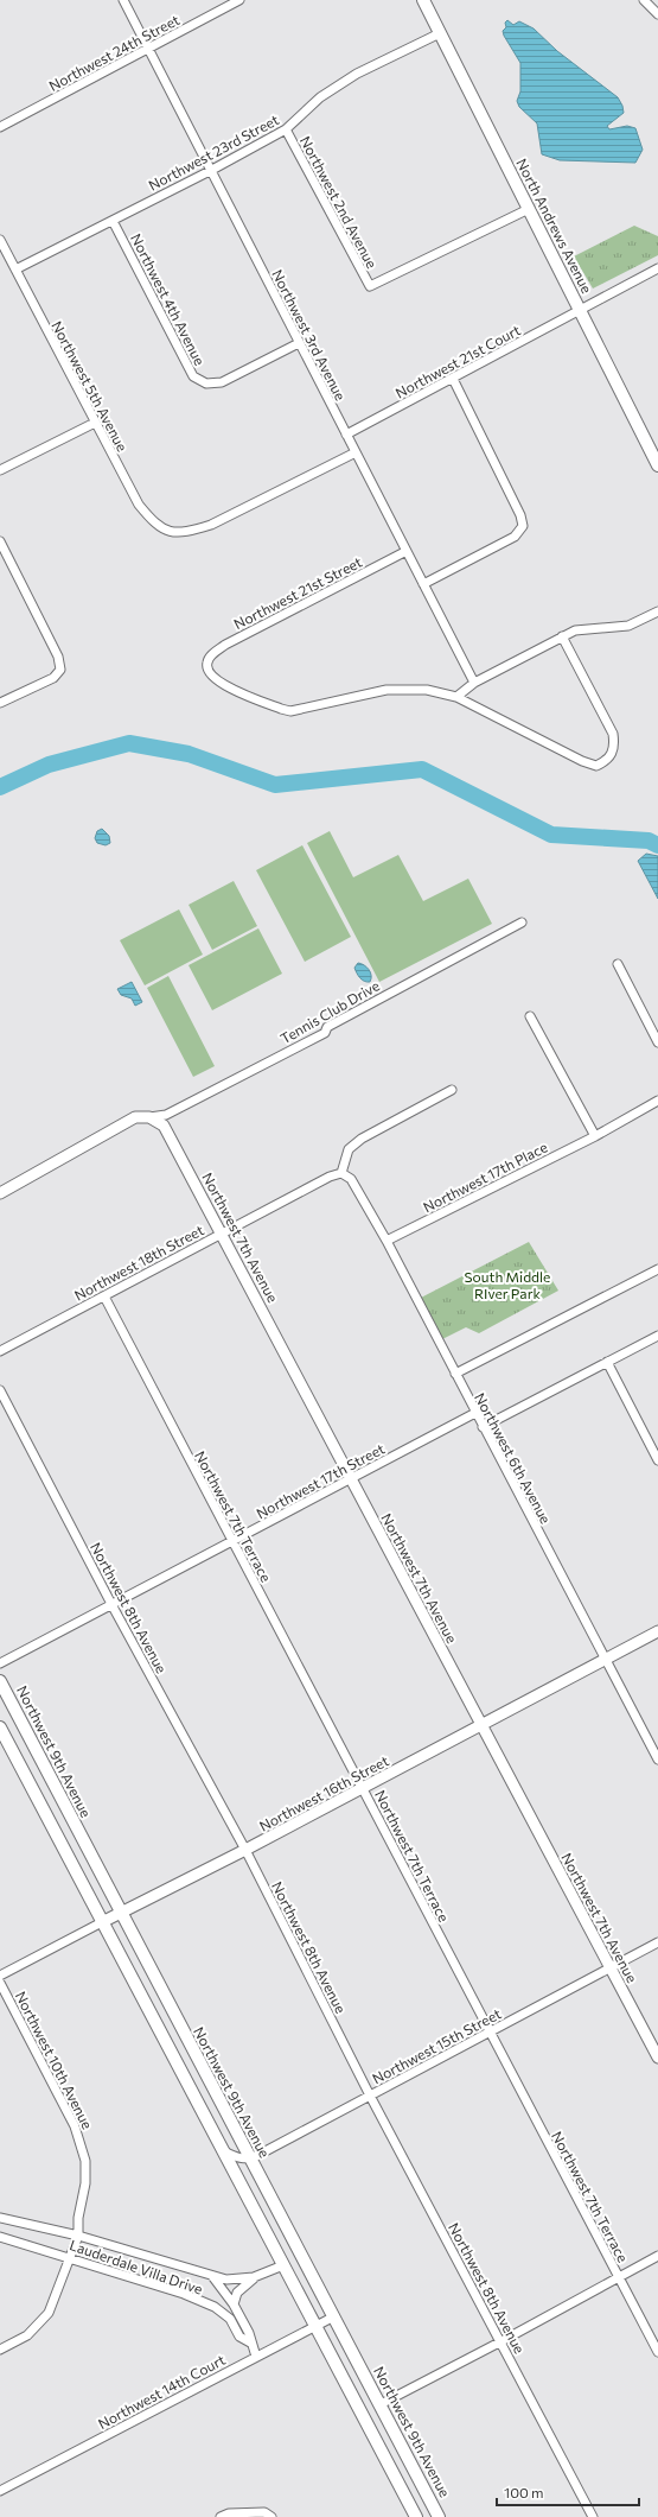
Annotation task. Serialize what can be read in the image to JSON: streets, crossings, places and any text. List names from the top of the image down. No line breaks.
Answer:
{"streets":{"main road":["North Andrews Avenue","Northwest 9th Avenue"],"street":["Northwest 24th Street","Northwest 23rd Street","Northwest 2nd Avenue","Northwest 4th Avenue","Northwest 3rd Avenue","Northwest 21st Court","Northwest 5th Avenue","Northwest 21st Street","Tennis Club Drive","Northwest 17th Place","Northwest 7th Avenue","Northwest 18th Street","Northwest 6th Avenue","Northwest 17th Street","Northwest 7th Terrace","Northwest 8th Avenue","Northwest 16th Street","Northwest 15th Street","Northwest 10th Avenue","Lauderdale Villa Drive","Northwest 14th Court"]},"crossings":[["Northwest 24th Street","Northwest 3rd Avenue"],["Northwest 23rd Street","Northwest 2nd Avenue"],["Northwest 23rd Street","North Andrews Avenue"],["Northwest 23rd Street","Northwest 4th Avenue"],["Northwest 23rd Street","Northwest 3rd Avenue"],["Northwest 23rd Street","Northwest 5th Avenue"],["Northwest 2nd Avenue","North Andrews Avenue"],["North Andrews Avenue","Northwest 21st Court"],["Northwest 4th Avenue","Northwest 3rd Avenue"],["Northwest 3rd Avenue","Northwest 21st Court"],["Northwest 3rd Avenue","Northwest 5th Avenue"],["Northwest 3rd Avenue","Northwest 21st Street"],["Tennis Club Drive","Northwest 7th Avenue"],["Northwest 17th Place","Northwest 6th Avenue"],["Northwest 7th Avenue","Northwest 18th Street"],["Northwest 7th Avenue","Northwest 17th Street"],["Northwest 7th Avenue","Northwest 16th Street"],["Northwest 7th Avenue","Northwest 15th Street"],["Northwest 18th Street","Northwest 6th Avenue"],["Northwest 18th Street","Northwest 7th Terrace"],["Northwest 6th Avenue","Northwest 17th Street"],["Northwest 6th Avenue","Northwest 16th Street"],["Northwest 17th Street","Northwest 7th Terrace"],["Northwest 17th Street","Northwest 8th Avenue"],["Northwest 7th Terrace","Northwest 16th Street"],["Northwest 7th Terrace","Northwest 15th Street"],["Northwest 8th Avenue","Northwest 16th Street"],["Northwest 8th Avenue","Northwest 15th Street"],["Northwest 9th Avenue","Northwest 16th Street"],["Northwest 9th Avenue","Northwest 15th Street"],["Northwest 9th Avenue","Northwest 14th Court"],["Northwest 10th Avenue","Lauderdale Villa Drive"],["Lauderdale Villa Drive","Northwest 14th Court"]],"parks":["South Middle RIver Park"],"scale_bar":"100 m"}
